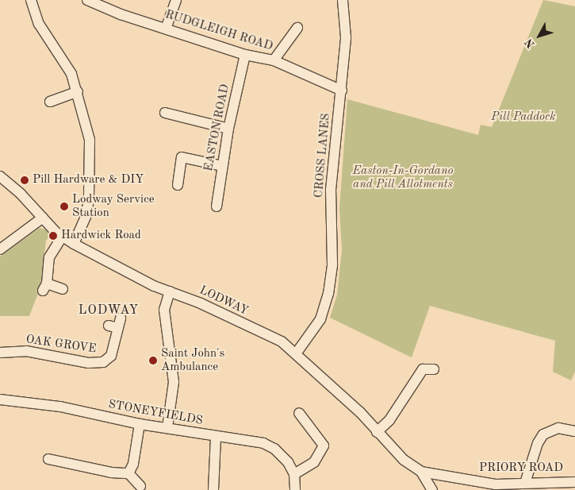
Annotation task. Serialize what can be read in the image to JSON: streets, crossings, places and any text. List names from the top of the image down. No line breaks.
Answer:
{"streets":{"street":["RUDGLEIGH ROAD","EASTON ROAD","CROSS LANES","LODWAY","OAK GROVE","STONEYFIELDS","PRIORY ROAD"]},"crossings":[["RUDGLEIGH ROAD","EASTON ROAD"],["RUDGLEIGH ROAD","CROSS LANES"],["CROSS LANES","LODWAY"],["LODWAY","PRIORY ROAD"]],"districts":["LODWAY"],"parks":["Pill Paddock","Easton-In-Gordano and Pill Allotments"],"places":["Pill Hardware & DIY","Lodway Service Station","Hardwick Road","Saint John's Ambulance"],"north":"bottom left"}
